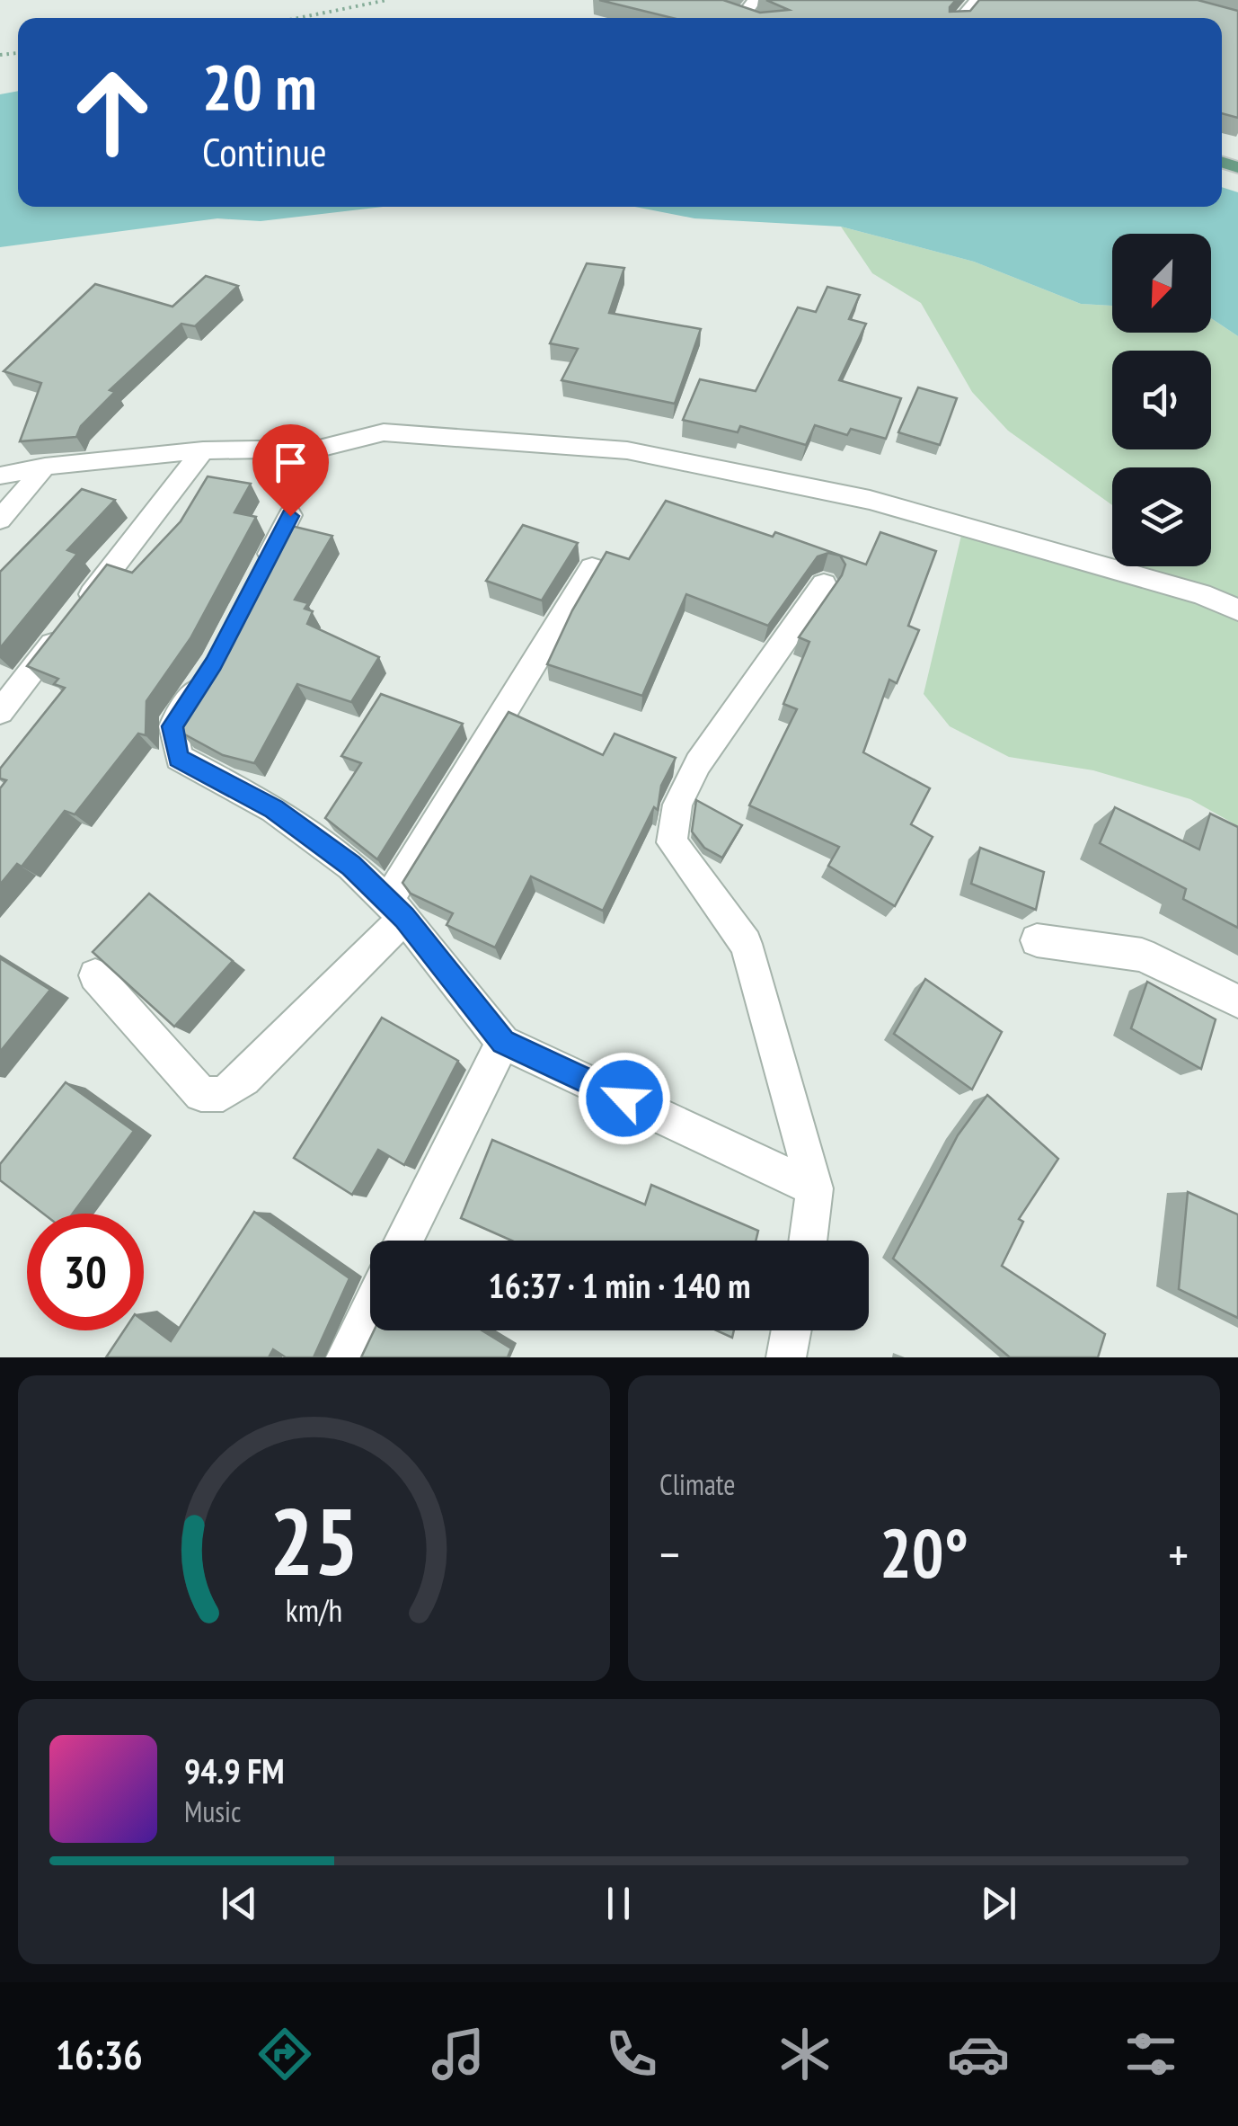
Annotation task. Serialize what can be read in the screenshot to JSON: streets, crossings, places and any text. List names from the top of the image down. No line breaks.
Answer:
{"north":"bottom left","page":{"turn":["20 m","Continue"],"limit":"30","trip":"16:37 · 1 min · 140 m","tile":"Climate","heat":["−","20°","+"],"song":["94.9 FM","Music"],"tabs":"16:36","gauge":["25","km/h"]}}
